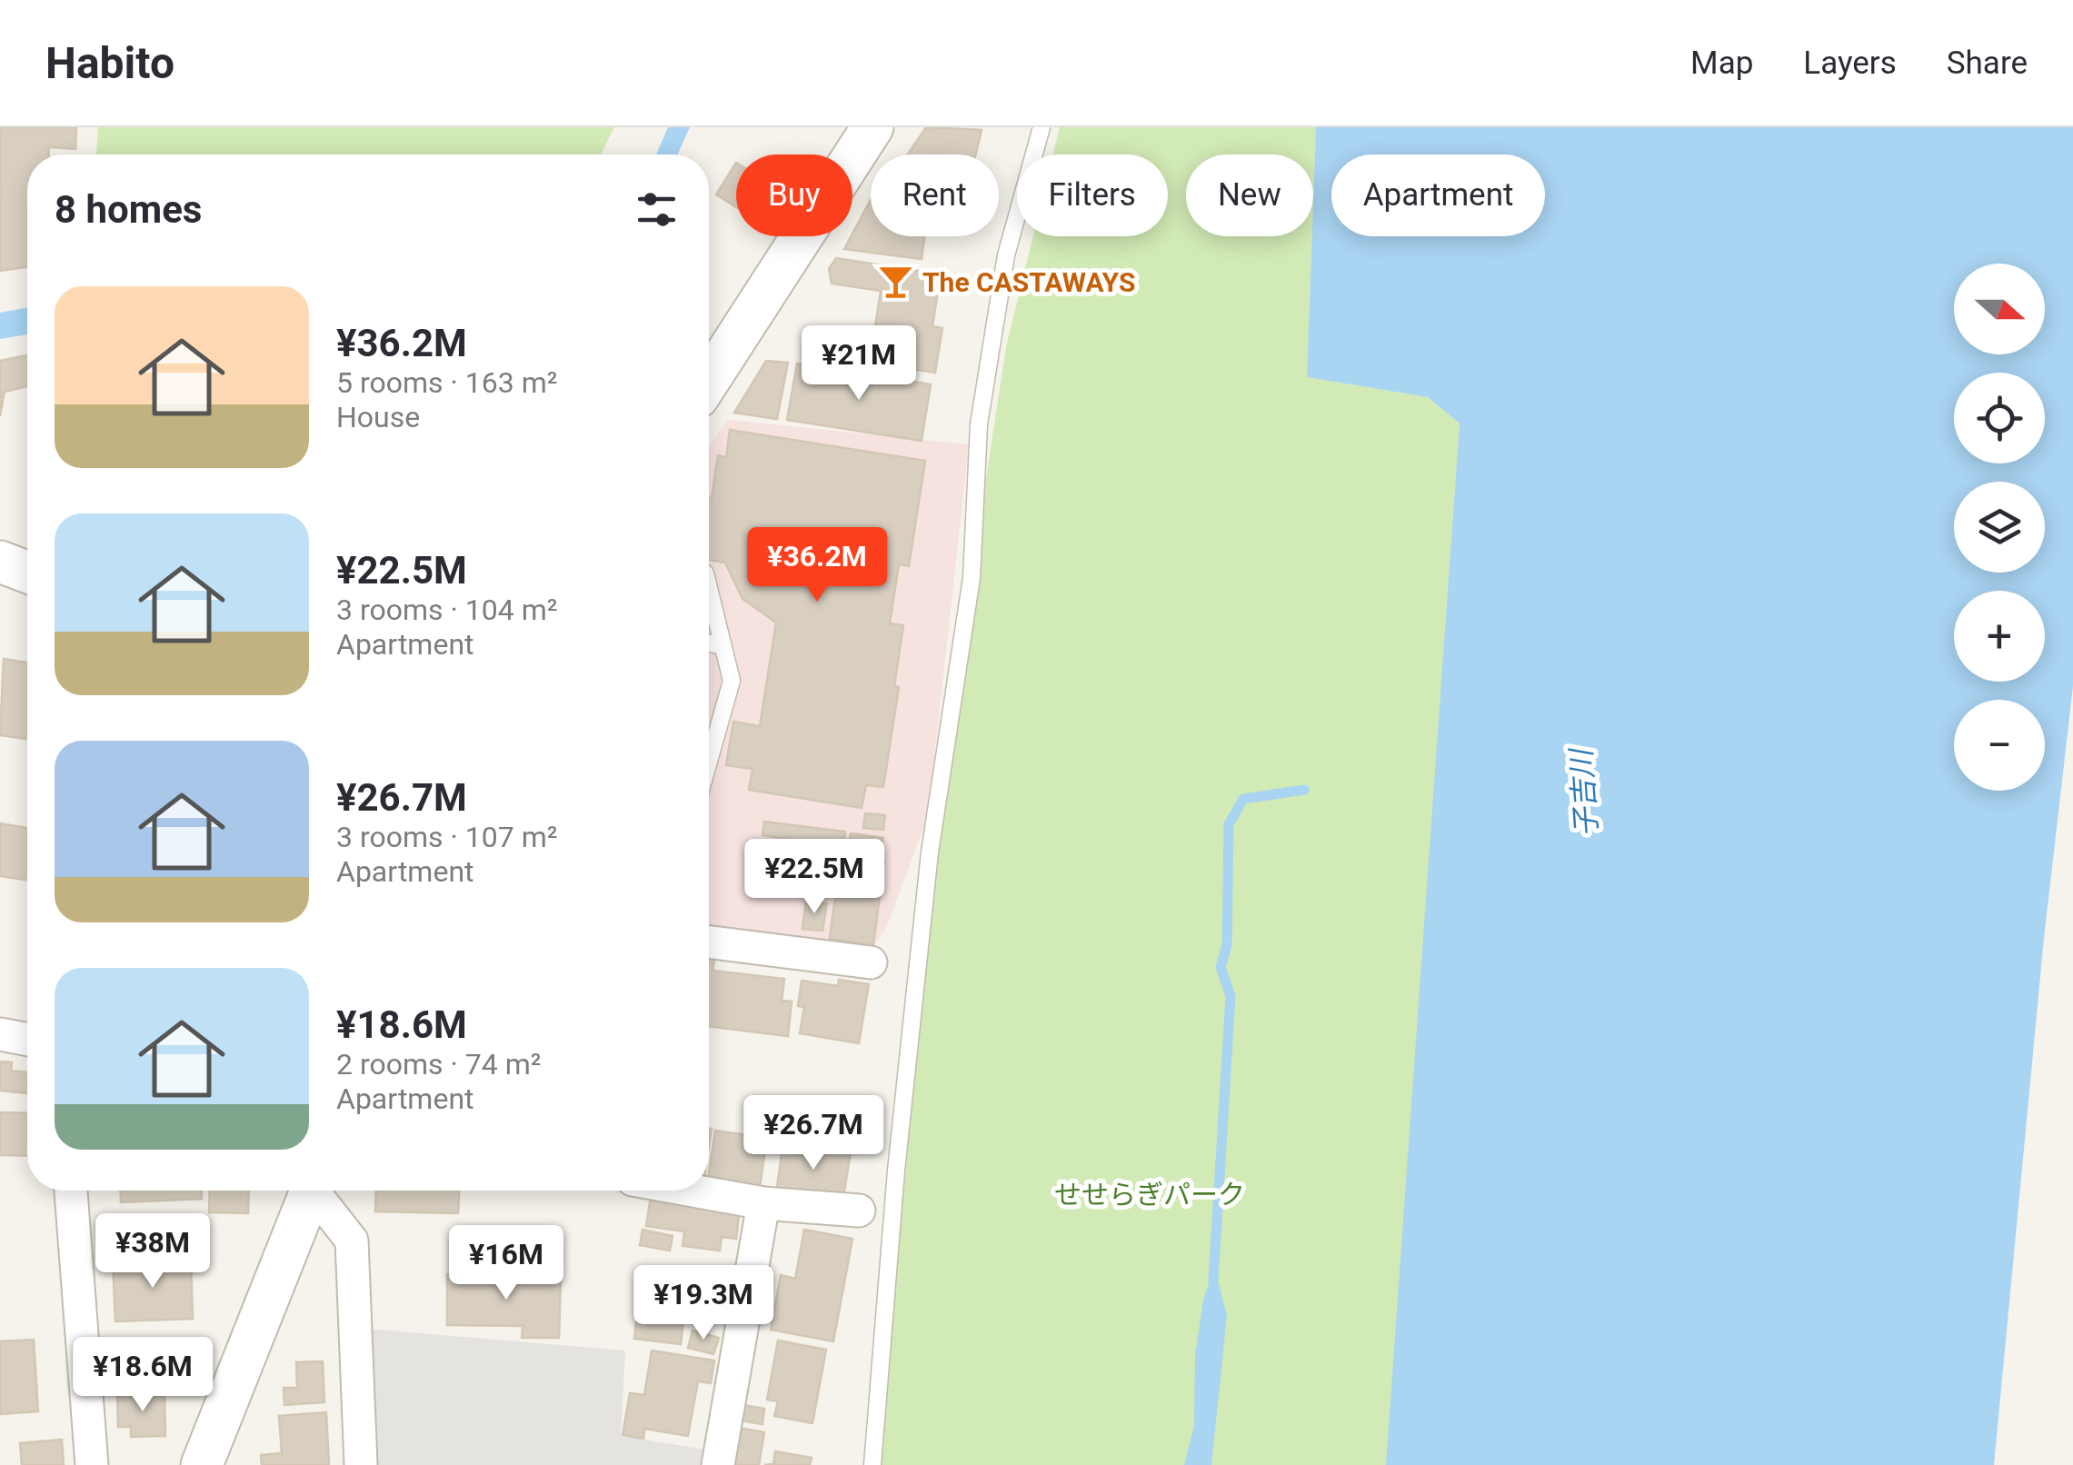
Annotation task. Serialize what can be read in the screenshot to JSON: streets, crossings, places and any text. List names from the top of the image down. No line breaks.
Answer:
{"water":["子吉川"],"parks":["せせらぎパーク"],"places":{"bar":["The CASTAWAYS"]},"north":"right","page":{"header":"Habito","nav":["Map","Layers","Share"],"chip":["Buy","Rent","Filters","New","Apartment"],"heading":"8 homes","map_buttons":["+","−"],"list":[{"name":"¥36.2M","note":"5 rooms · 163 m² · House"},{"name":"¥22.5M","note":"3 rooms · 104 m² · Apartment"},{"name":"¥26.7M","note":"3 rooms · 107 m² · Apartment"},{"name":"¥18.6M","note":"2 rooms · 74 m² · Apartment"}],"price":["¥21M","¥36.2M","¥22.5M","¥26.7M","¥38M","¥16M","¥19.3M","¥18.6M"]}}
